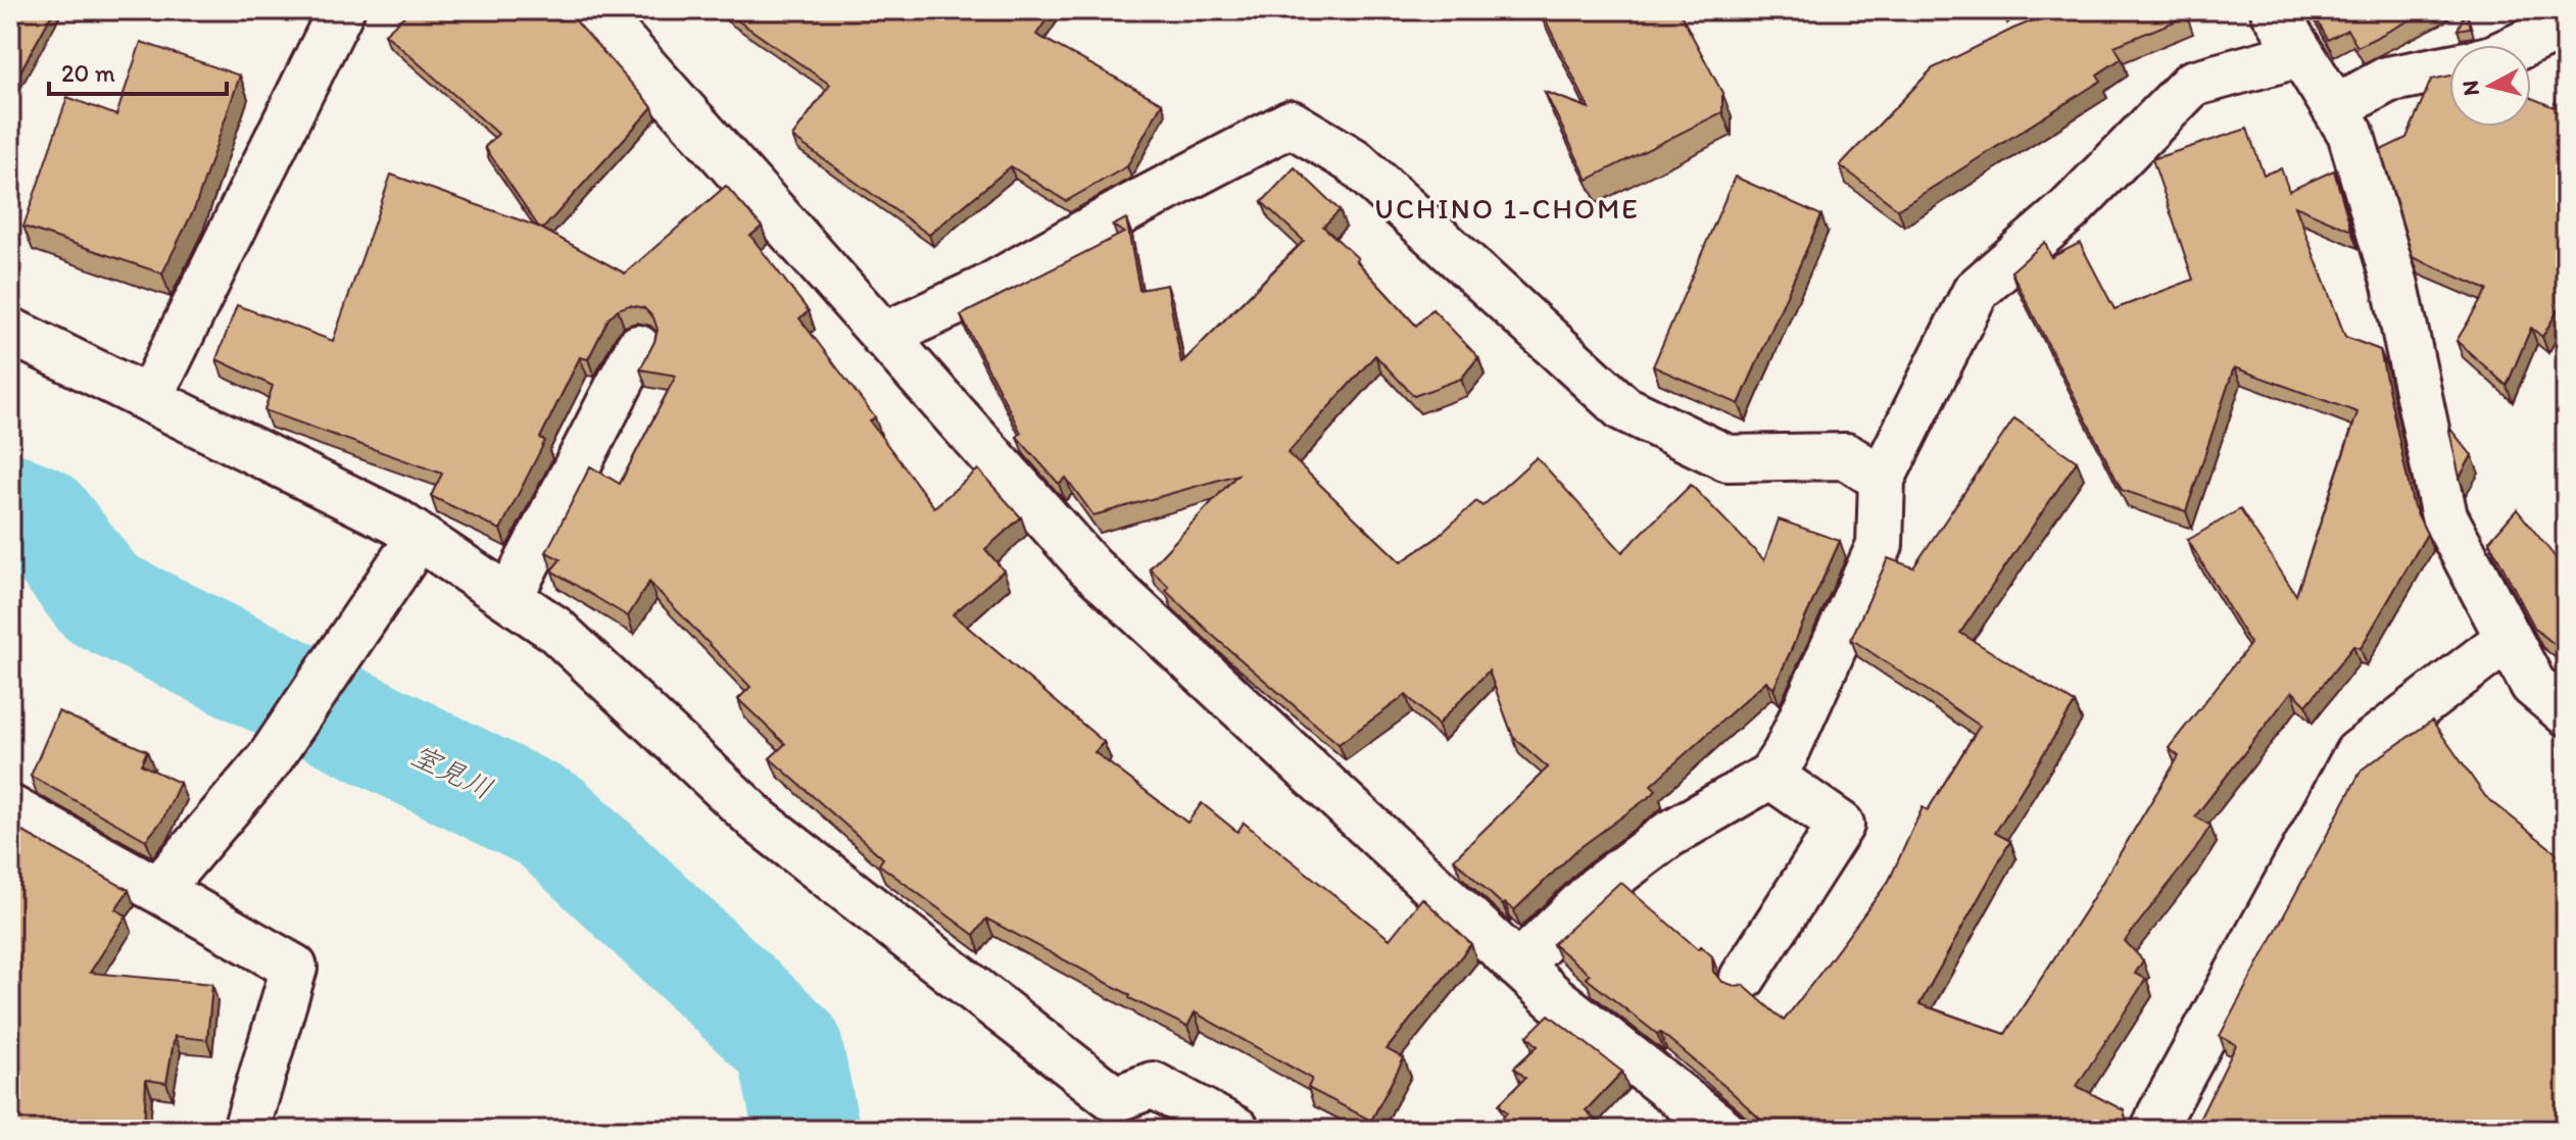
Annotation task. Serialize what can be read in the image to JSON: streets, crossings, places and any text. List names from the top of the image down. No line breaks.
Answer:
{"districts":["UCHINO 1-CHOME"],"water":["室見川"],"scale_bar":"20 m","north":"left"}
